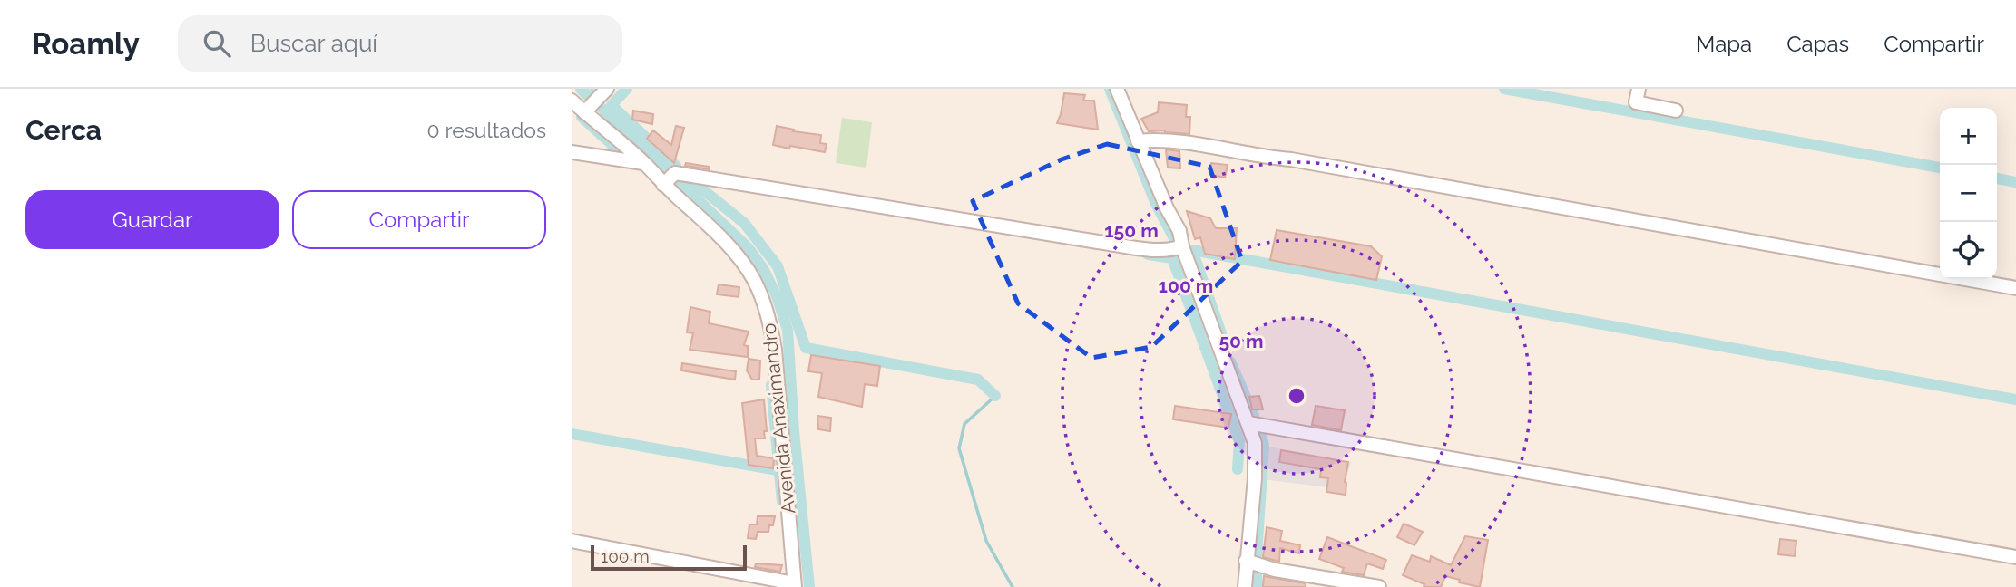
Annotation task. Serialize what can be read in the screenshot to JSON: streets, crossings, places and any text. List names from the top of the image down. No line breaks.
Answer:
{"streets":{"street":["Avenida Anaximandro"]},"scale_bar":"100 m","page":{"header":"Roamly","search":"Buscar aquí","nav":["Mapa","Capas","Compartir"],"heading":["Cerca","0 resultados"],"map_buttons":["+","−"],"buttons":["Guardar","Compartir"],"scale":"100 m"},"rings":["150 m","100 m","50 m"]}
